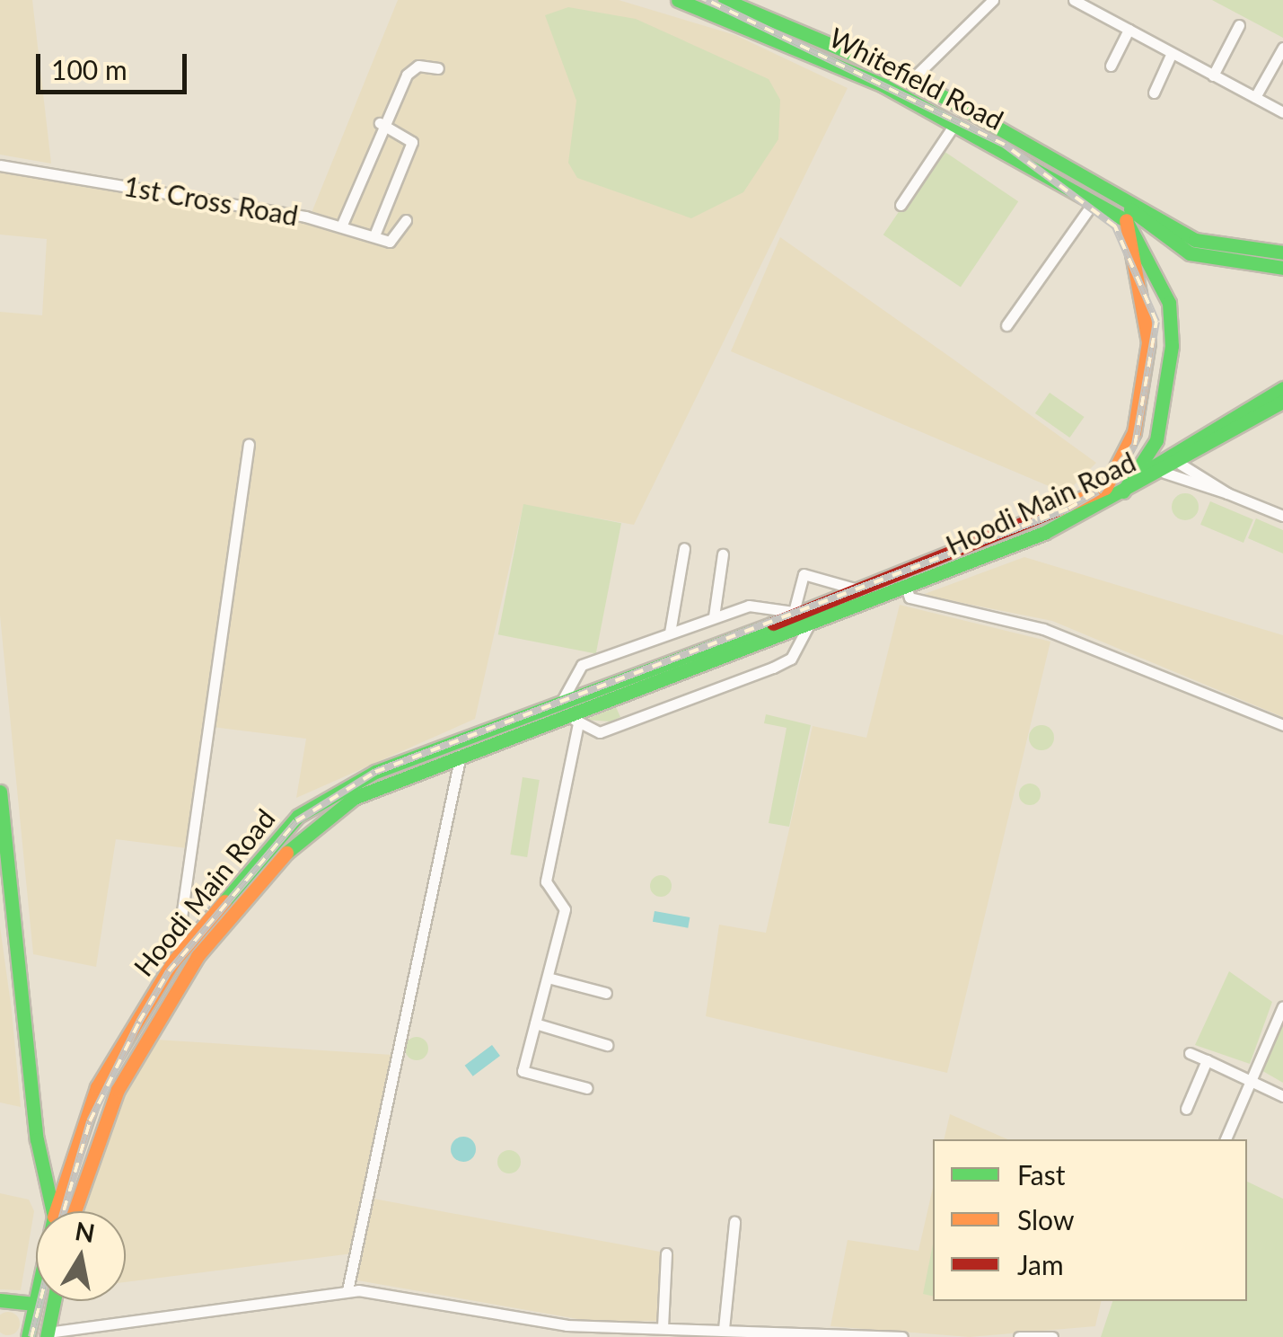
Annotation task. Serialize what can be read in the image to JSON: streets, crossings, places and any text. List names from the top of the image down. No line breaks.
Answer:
{"streets":{"main road":["Whitefield Road","Hoodi Main Road"],"street":["1st Cross Road"]},"crossings":[["Whitefield Road","Hoodi Main Road"]],"legend":["Fast","Slow","Jam"],"scale_bar":"100 m","north":"top"}
